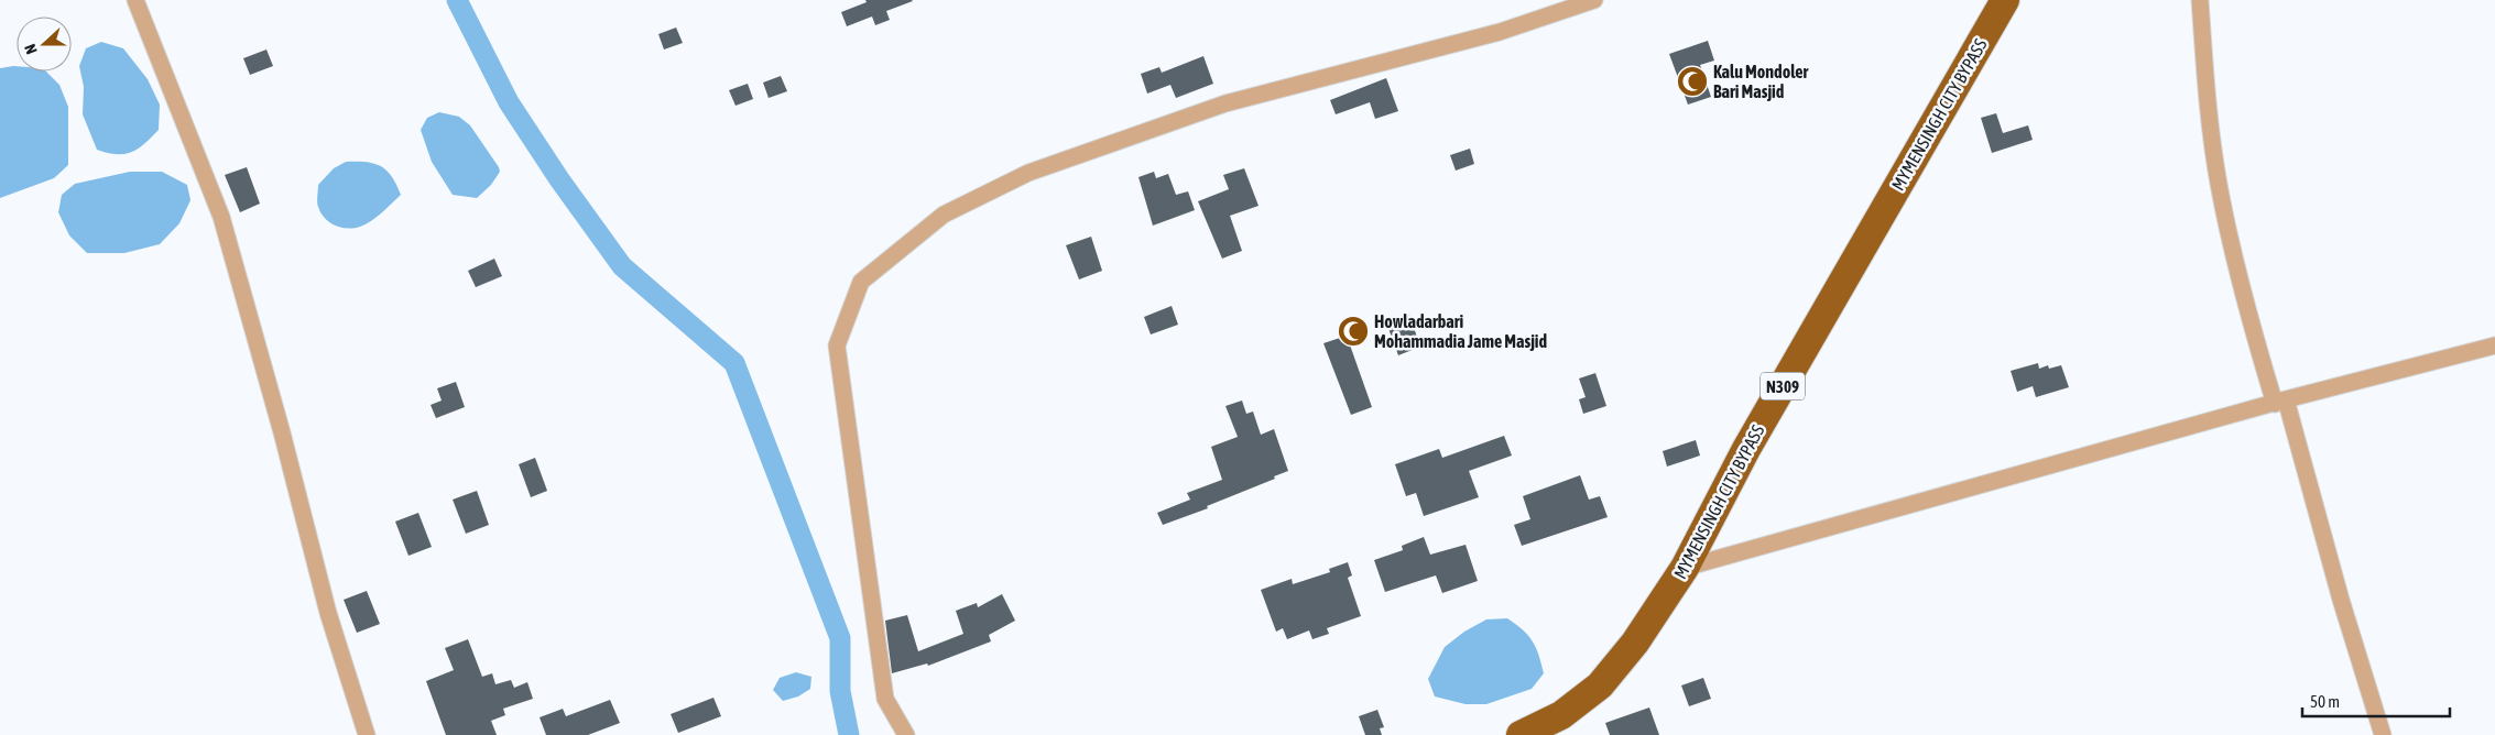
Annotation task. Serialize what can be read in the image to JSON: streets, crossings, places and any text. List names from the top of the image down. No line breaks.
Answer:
{"streets":{"highway":["MYMENSINGH CITY BYPASS","N309"]},"places":{"mosque":["Kalu Mondoler Bari Masjid","Howladarbari Mohammadia Jame Masjid"]},"scale_bar":"50 m","north":"left"}
